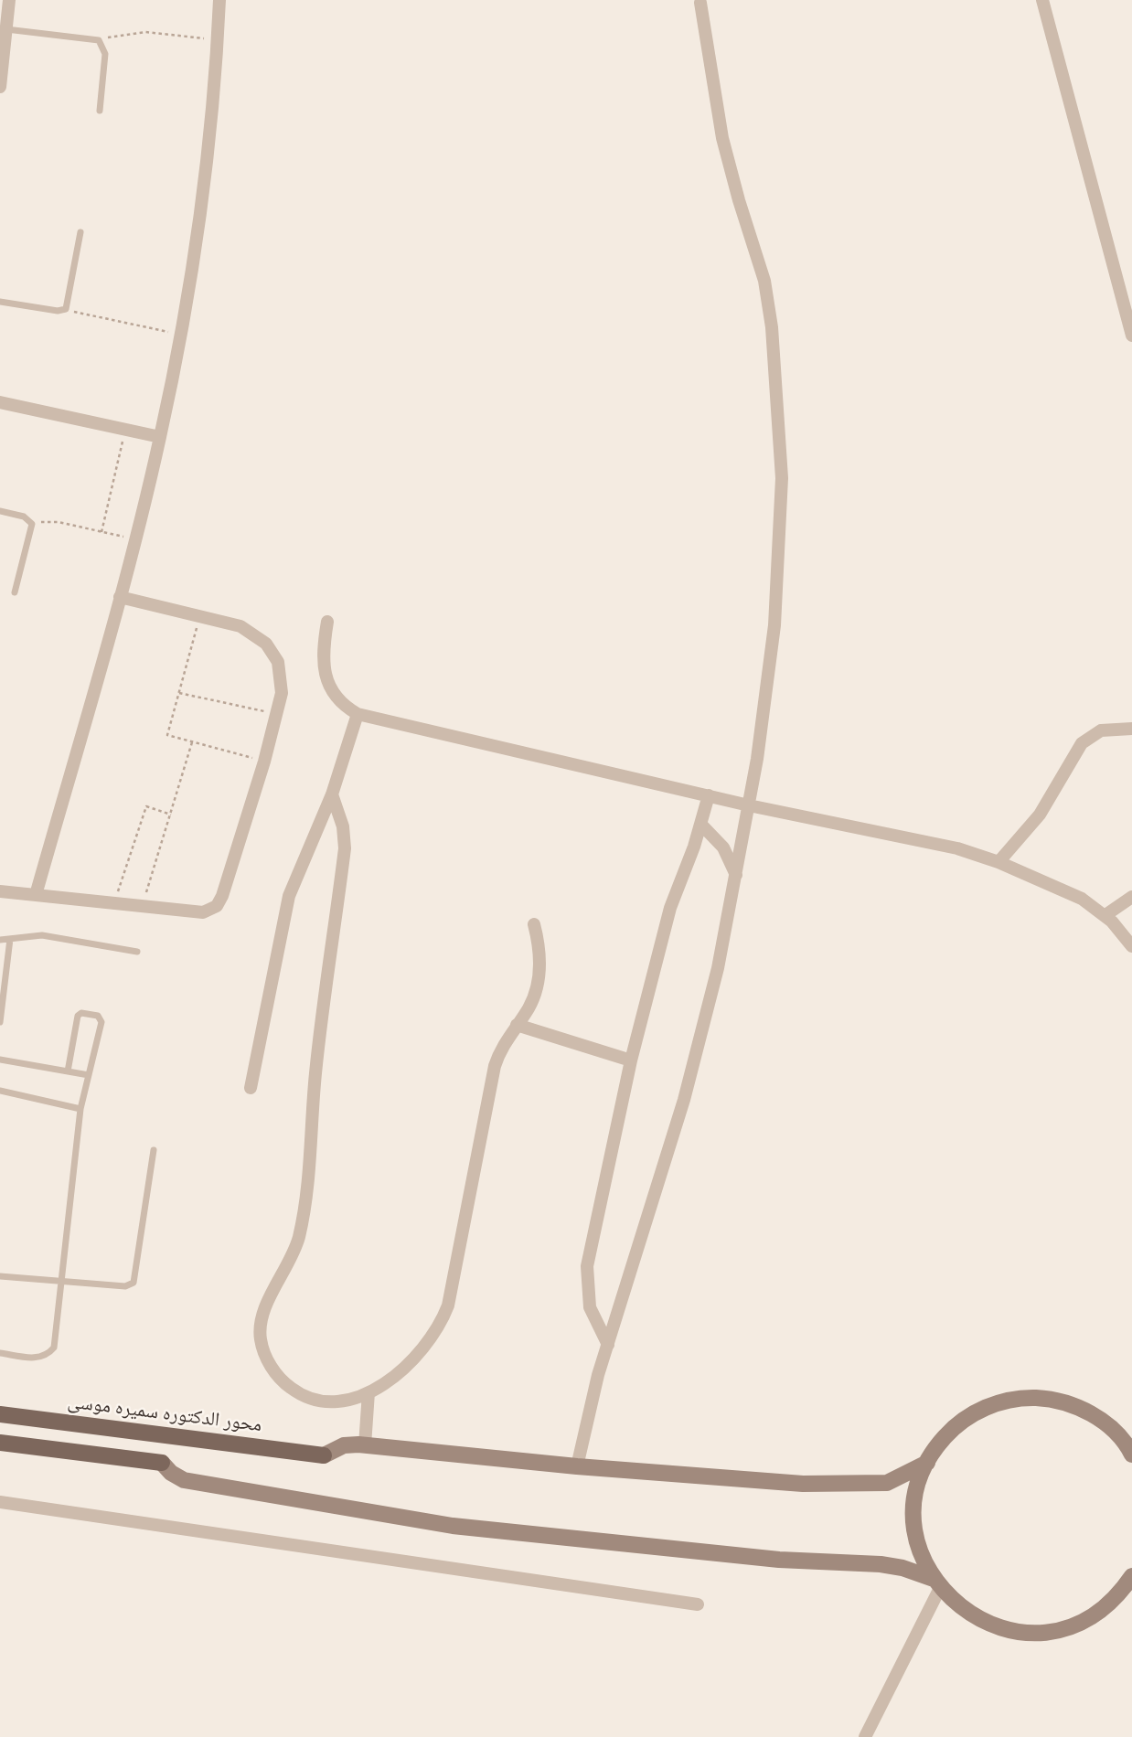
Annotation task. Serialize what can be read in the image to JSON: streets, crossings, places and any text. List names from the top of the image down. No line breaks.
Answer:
{"streets":{"main road":["محور الدكتوره سميره موسى"]}}
